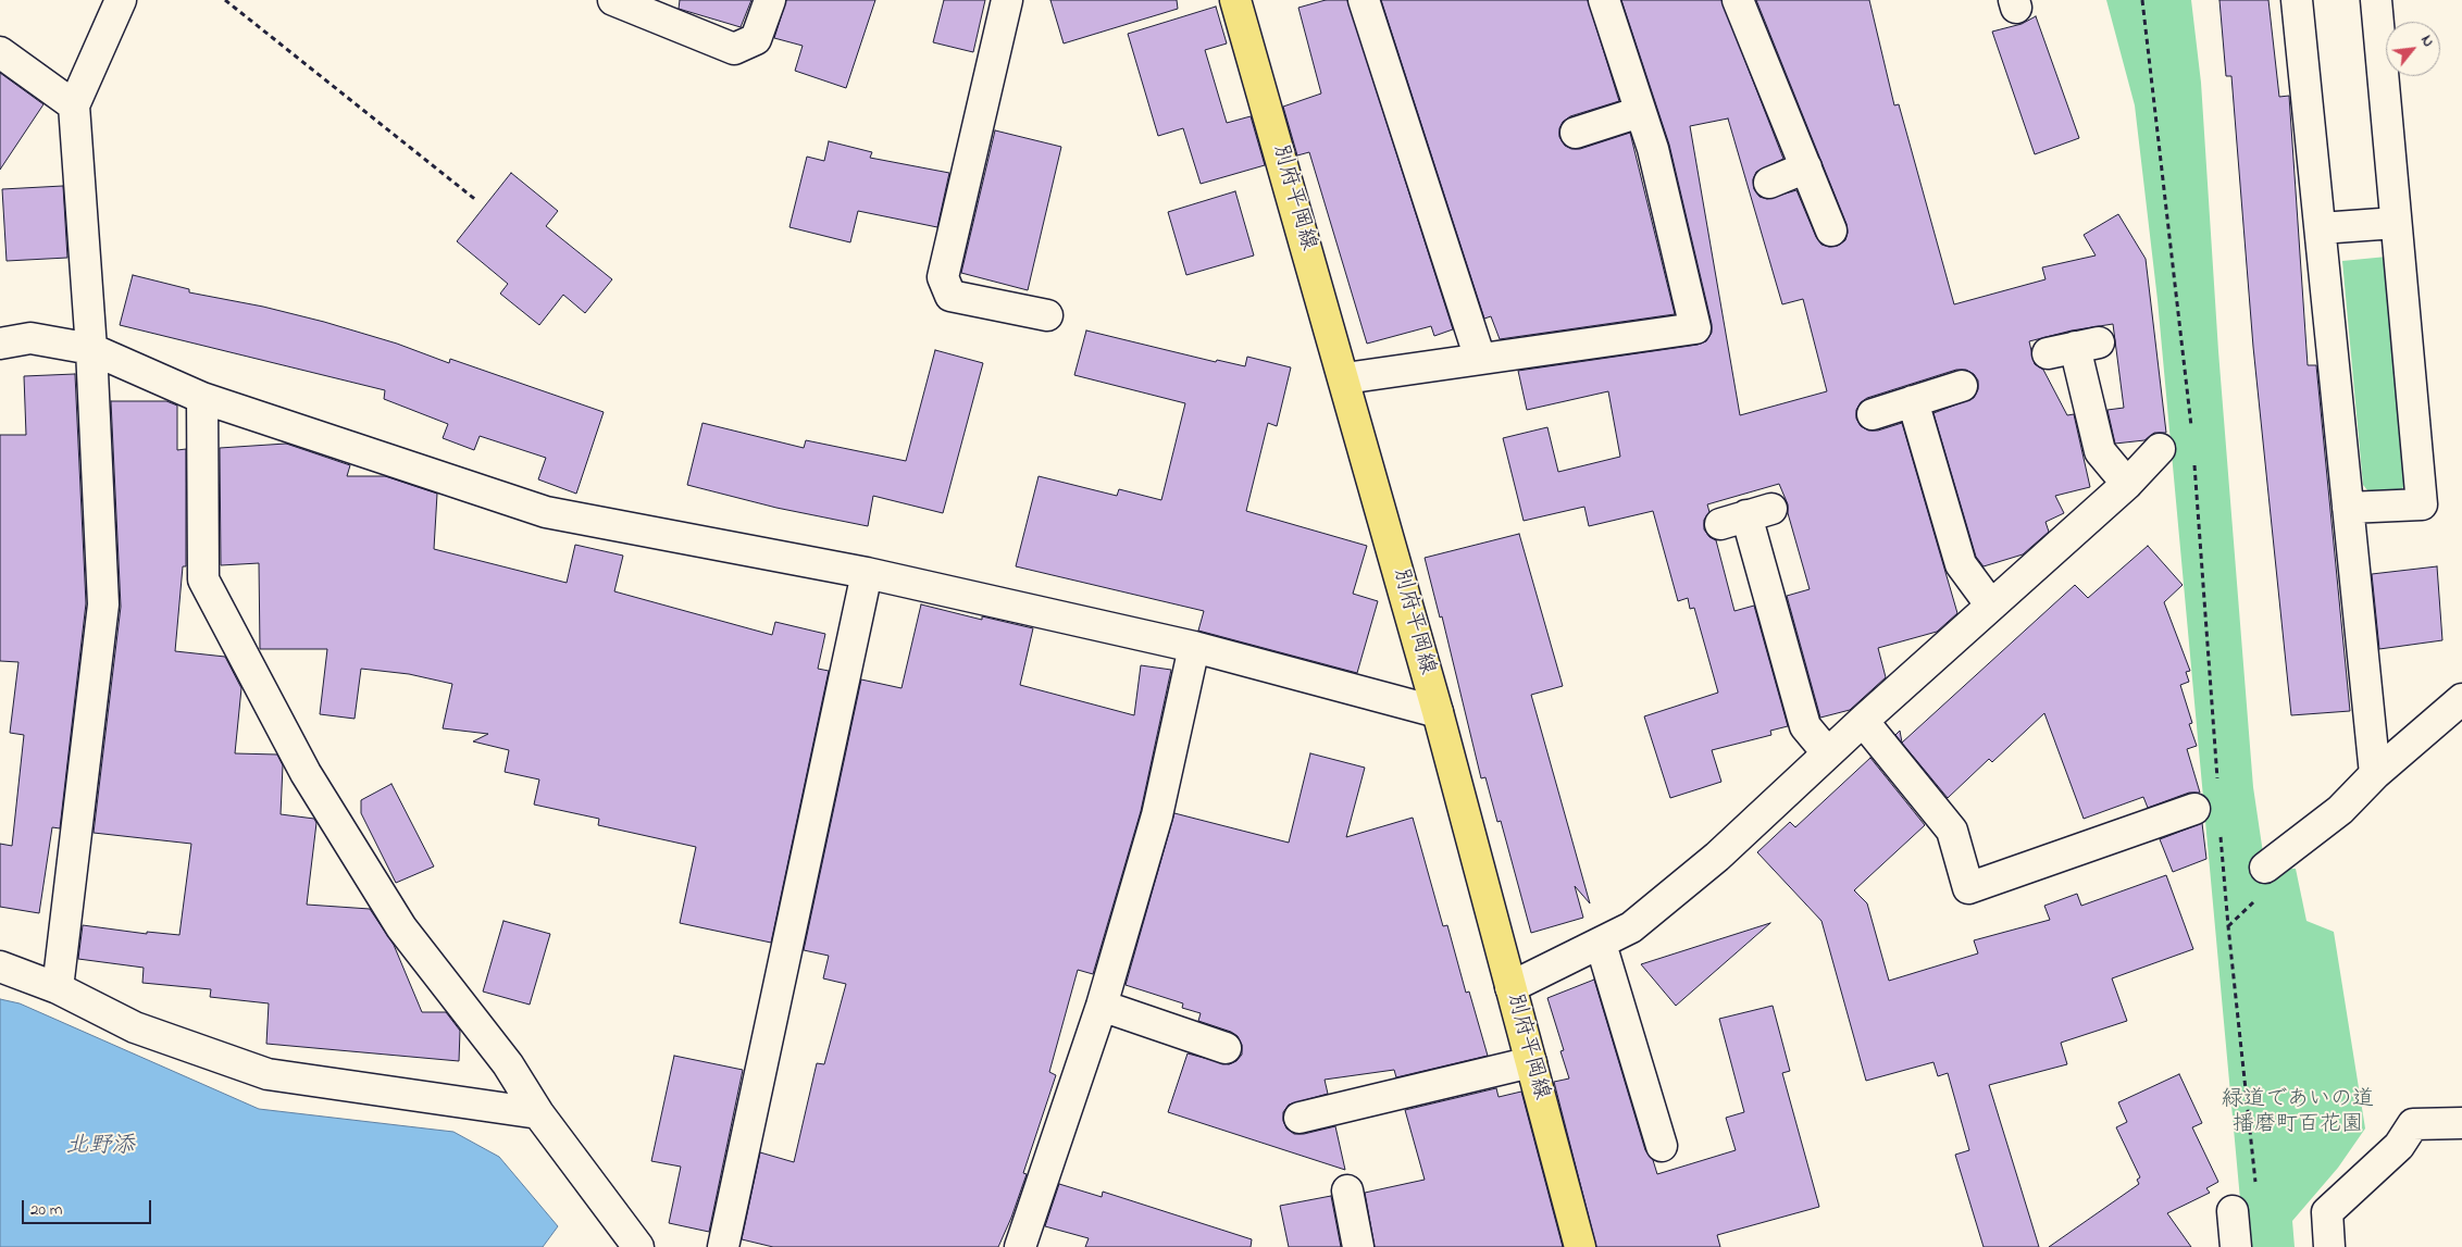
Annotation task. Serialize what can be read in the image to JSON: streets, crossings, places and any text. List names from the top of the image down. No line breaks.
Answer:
{"streets":{"main road":["別府平岡線"]},"water":["北野添"],"parks":["緑道であいの道 播磨町百花園"],"scale_bar":"20 m","north":"top right"}
